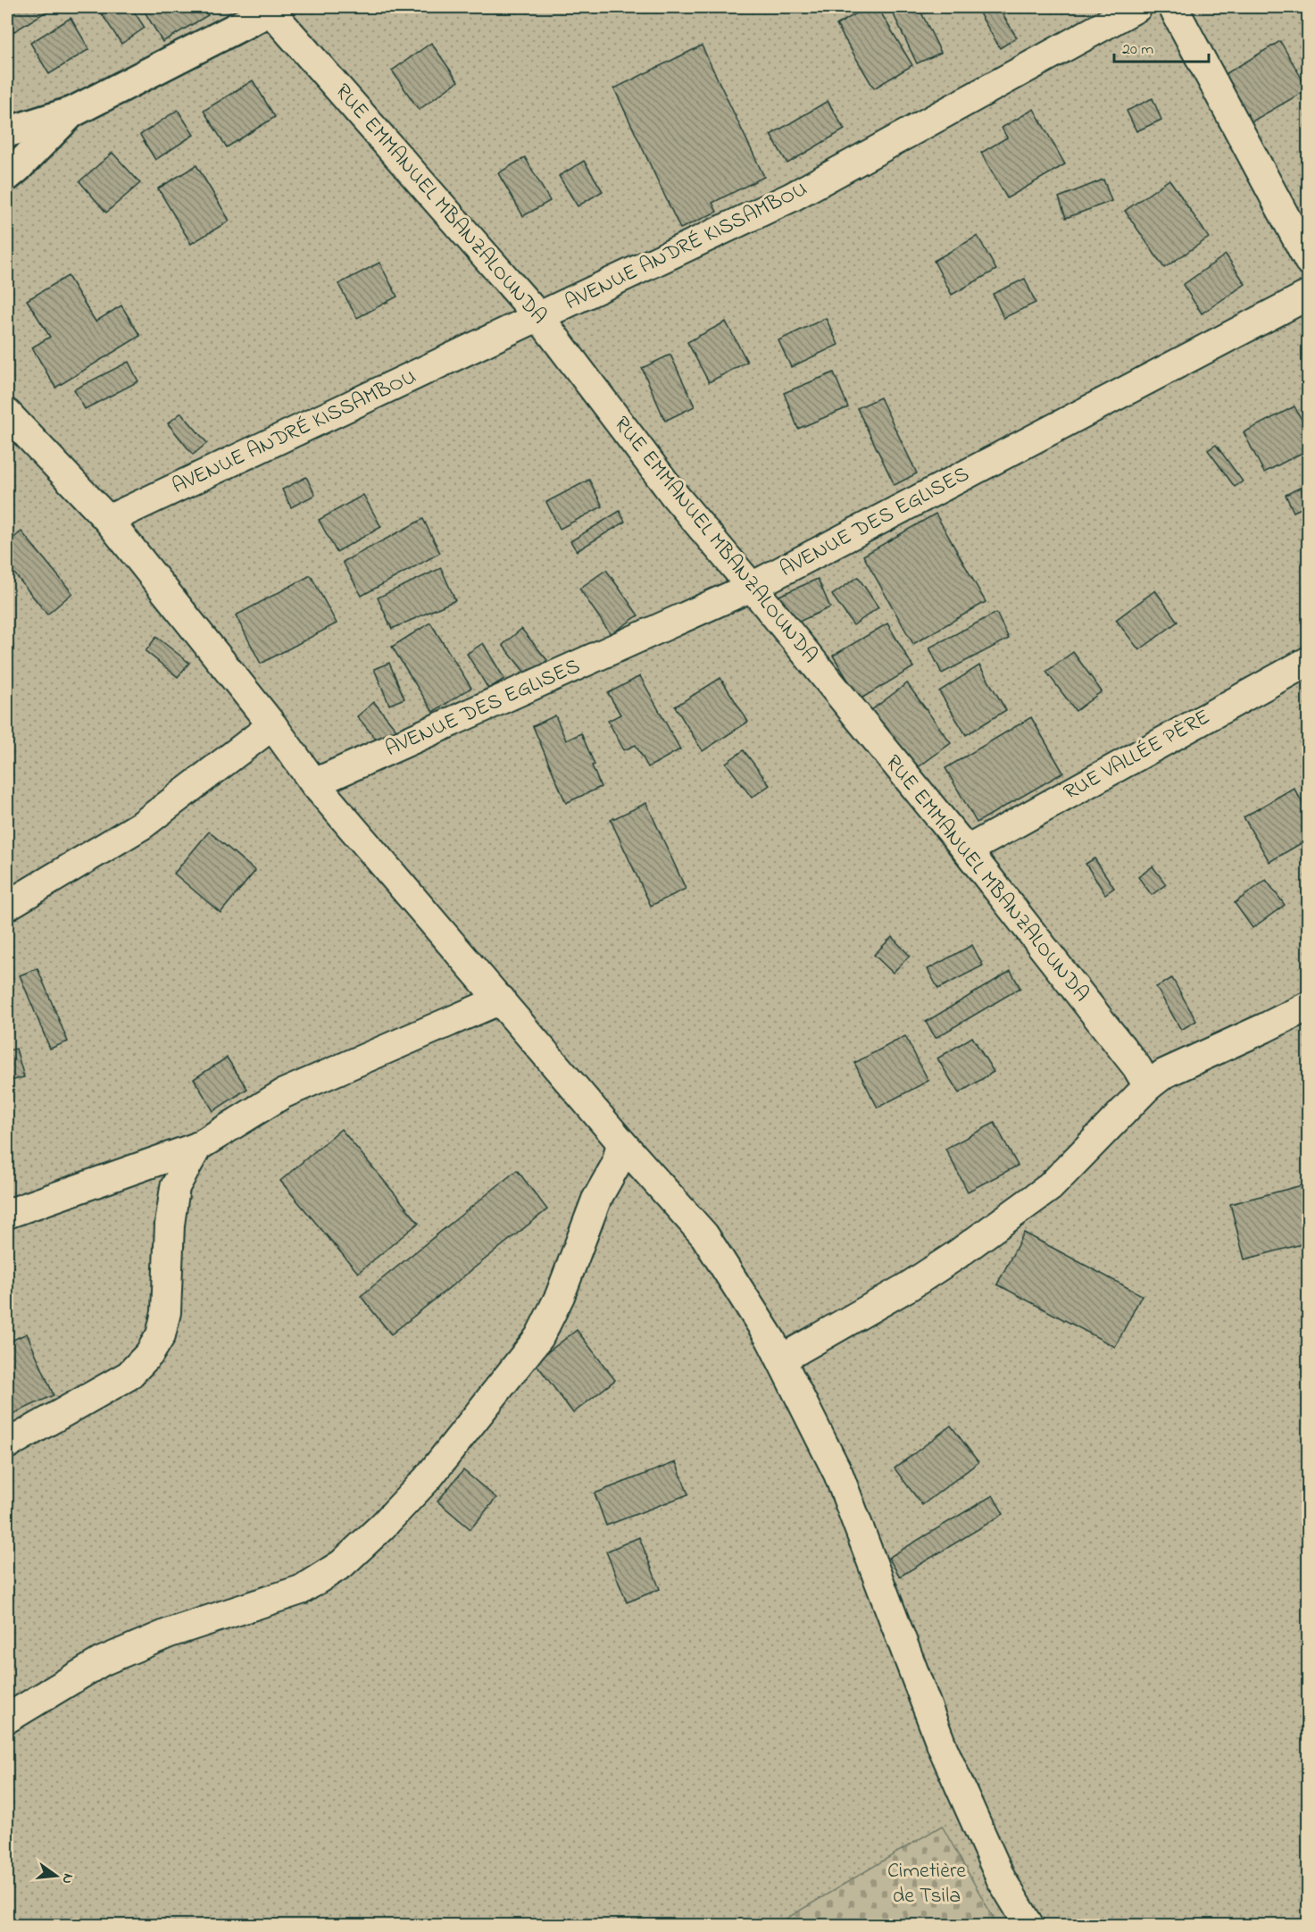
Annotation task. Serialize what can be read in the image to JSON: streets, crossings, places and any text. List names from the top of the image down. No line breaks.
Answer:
{"streets":{"street":["RUE EMMANUEL MBANZALOUNDA","AVENUE ANDRÉ KISSAMBOU","AVENUE DES EGLISES","RUE VALLÉE PÈRE"]},"crossings":[["RUE EMMANUEL MBANZALOUNDA","AVENUE ANDRÉ KISSAMBOU"],["RUE EMMANUEL MBANZALOUNDA","AVENUE DES EGLISES"],["RUE EMMANUEL MBANZALOUNDA","RUE VALLÉE PÈRE"]],"parks":["Cimetière de Tsila"],"scale_bar":"20 m","north":"right"}
